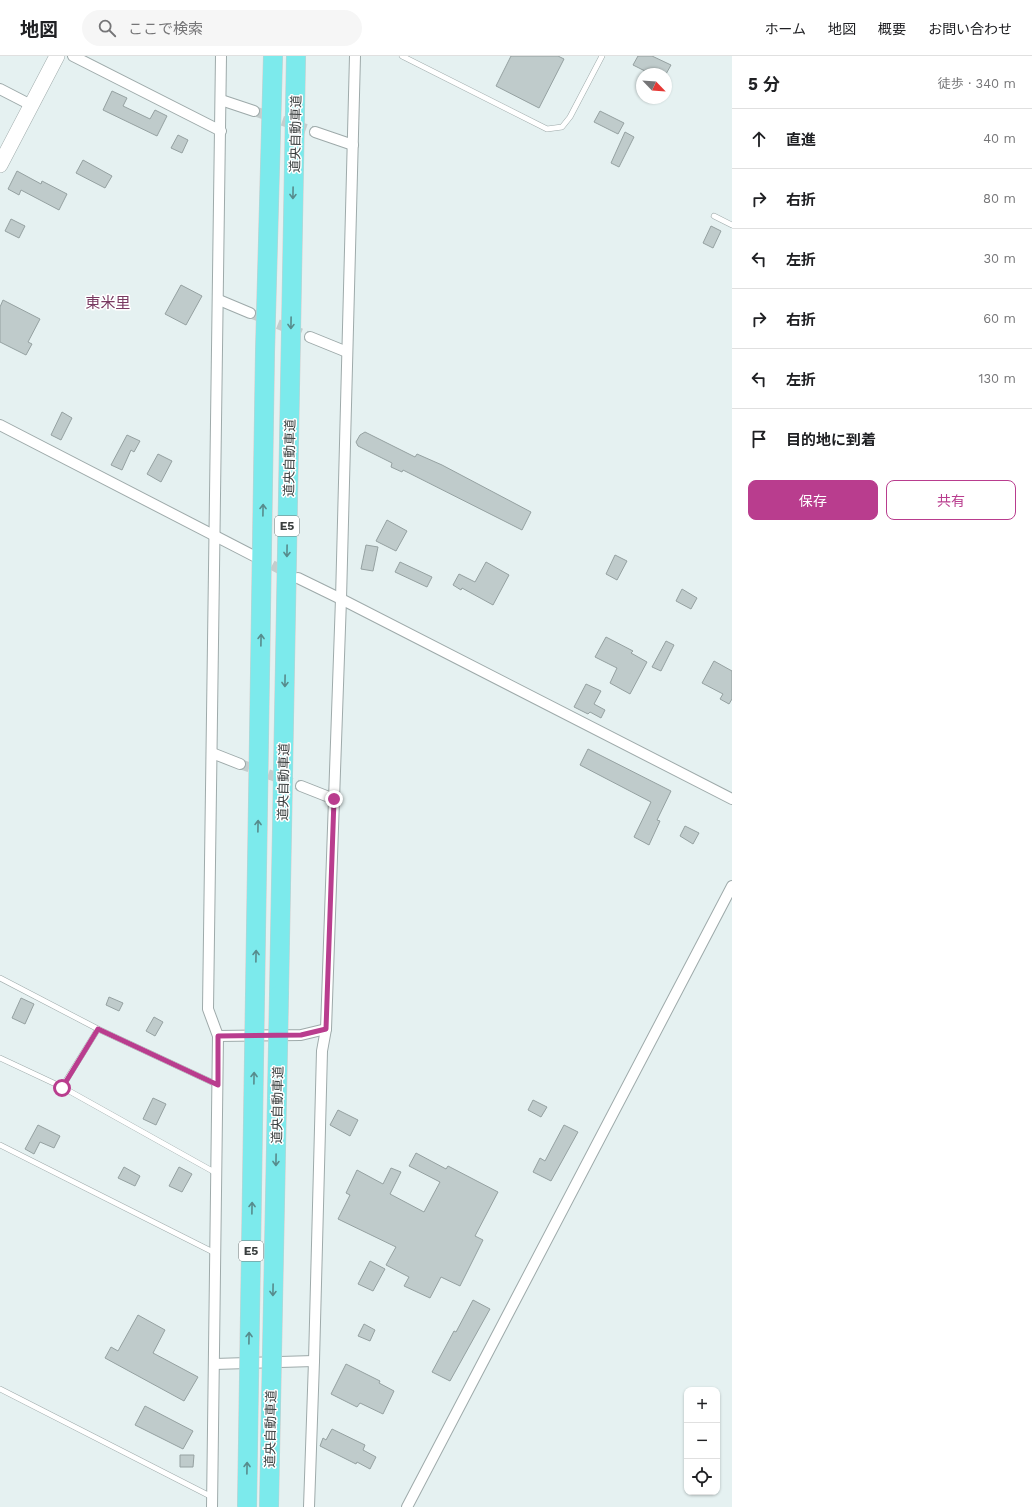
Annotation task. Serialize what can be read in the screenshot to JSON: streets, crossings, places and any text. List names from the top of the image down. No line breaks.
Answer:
{"streets":{"highway":["道央自動車道","E5"]},"districts":["東米里"],"north":"bottom right","page":{"header":"地図","search":"ここで検索","nav":["ホーム","地図","概要","お問い合わせ"],"heading":["5 分","徒歩 · 340 m"],"list":[["直進","40 m"],["右折","80 m"],["左折","30 m"],["右折","60 m"],["左折","130 m"],"目的地に到着"],"buttons":["保存","共有"],"map_buttons":["+","−"]}}
